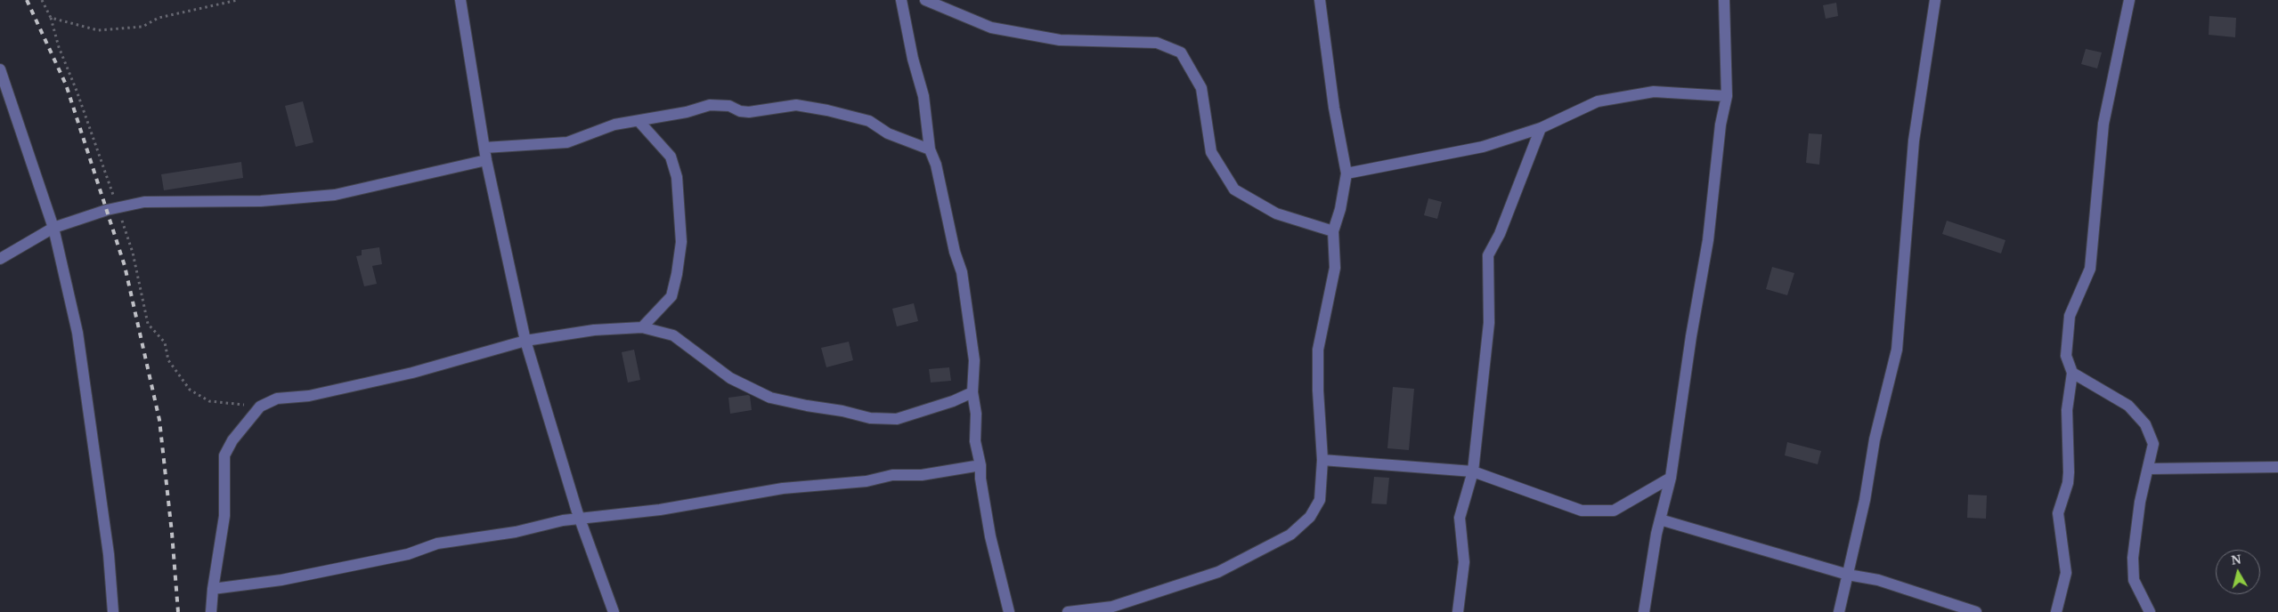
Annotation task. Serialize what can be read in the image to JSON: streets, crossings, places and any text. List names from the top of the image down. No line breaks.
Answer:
{"north":"top"}
